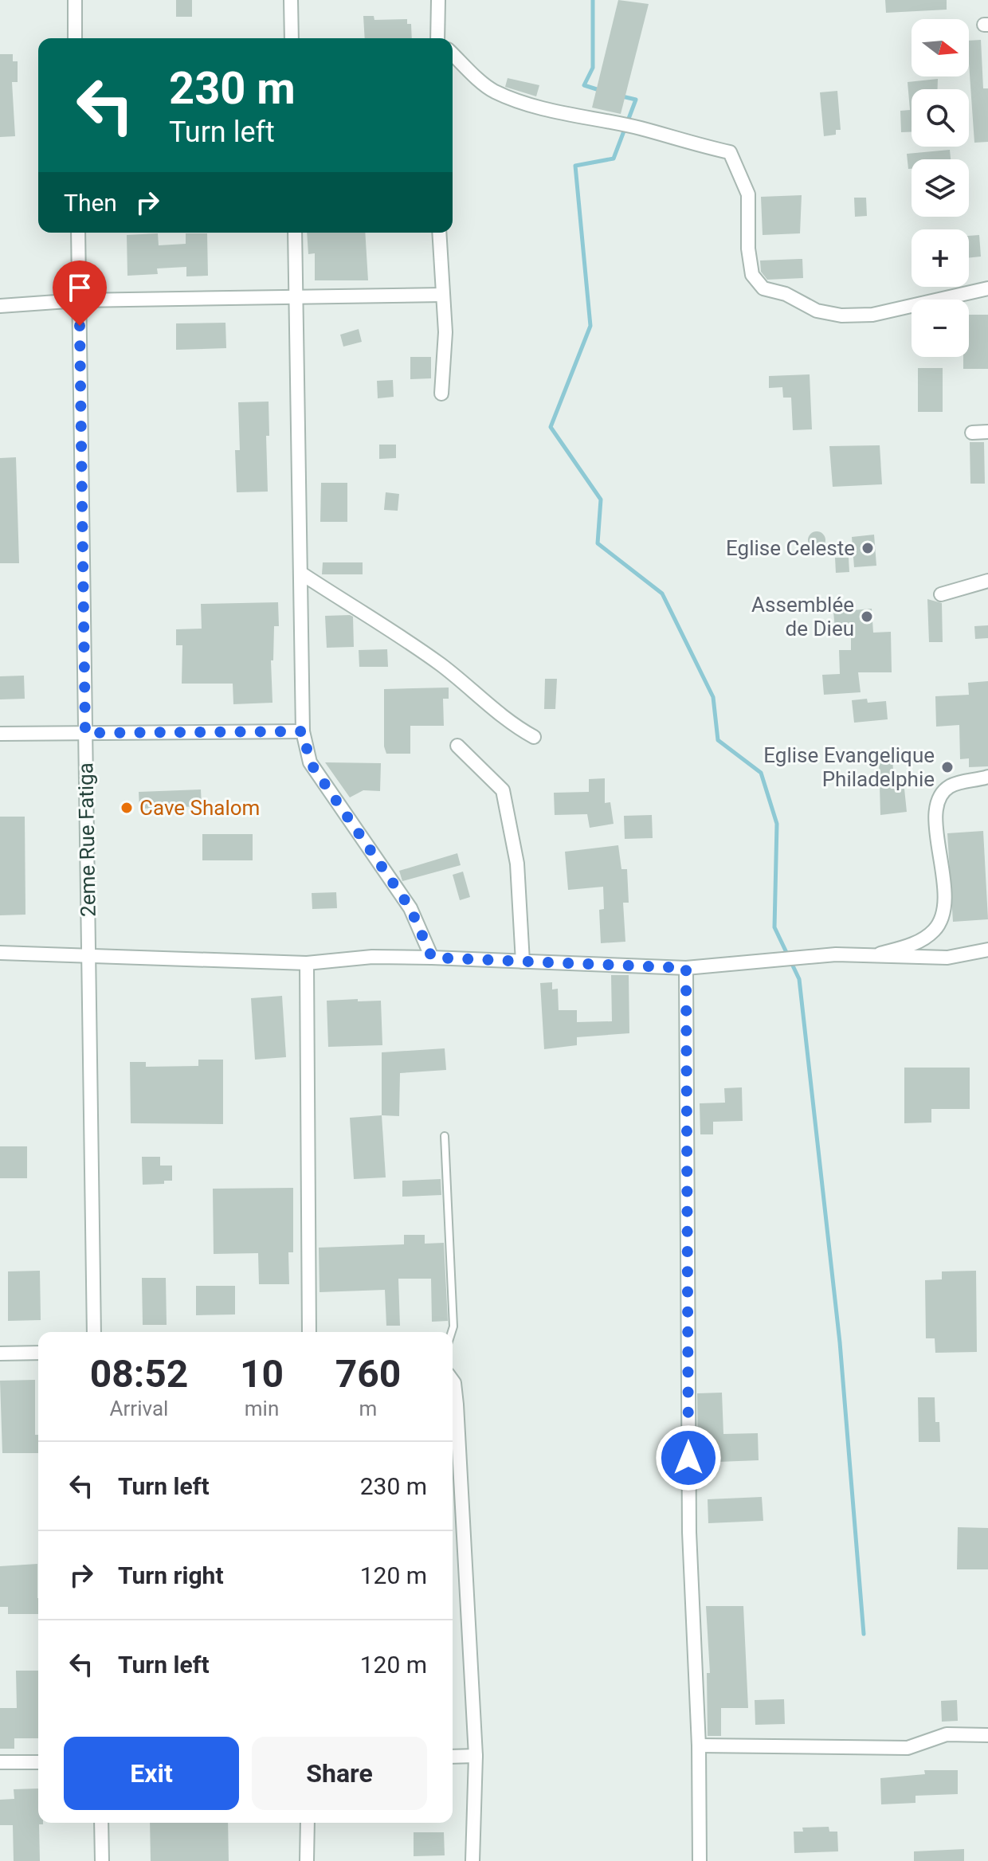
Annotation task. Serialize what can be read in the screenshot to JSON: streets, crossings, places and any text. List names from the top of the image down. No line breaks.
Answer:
{"streets":{"street":["2eme Rue Fatiga"]},"places":["Eglise Celeste","Assemblée de Dieu","Eglise Evangelique Philadelphie","Cave Shalom"],"north":"right","page":{"map_buttons":["+","−"],"turn":["230 m","Turn left"],"then":"Then","eta":["08:52","Arrival","10","min","760","m"],"list":[{"name":"Turn left","value":"230 m"},{"name":"Turn right","value":"120 m"},{"name":"Turn left","value":"120 m"}],"buttons":["Exit","Share"]}}
